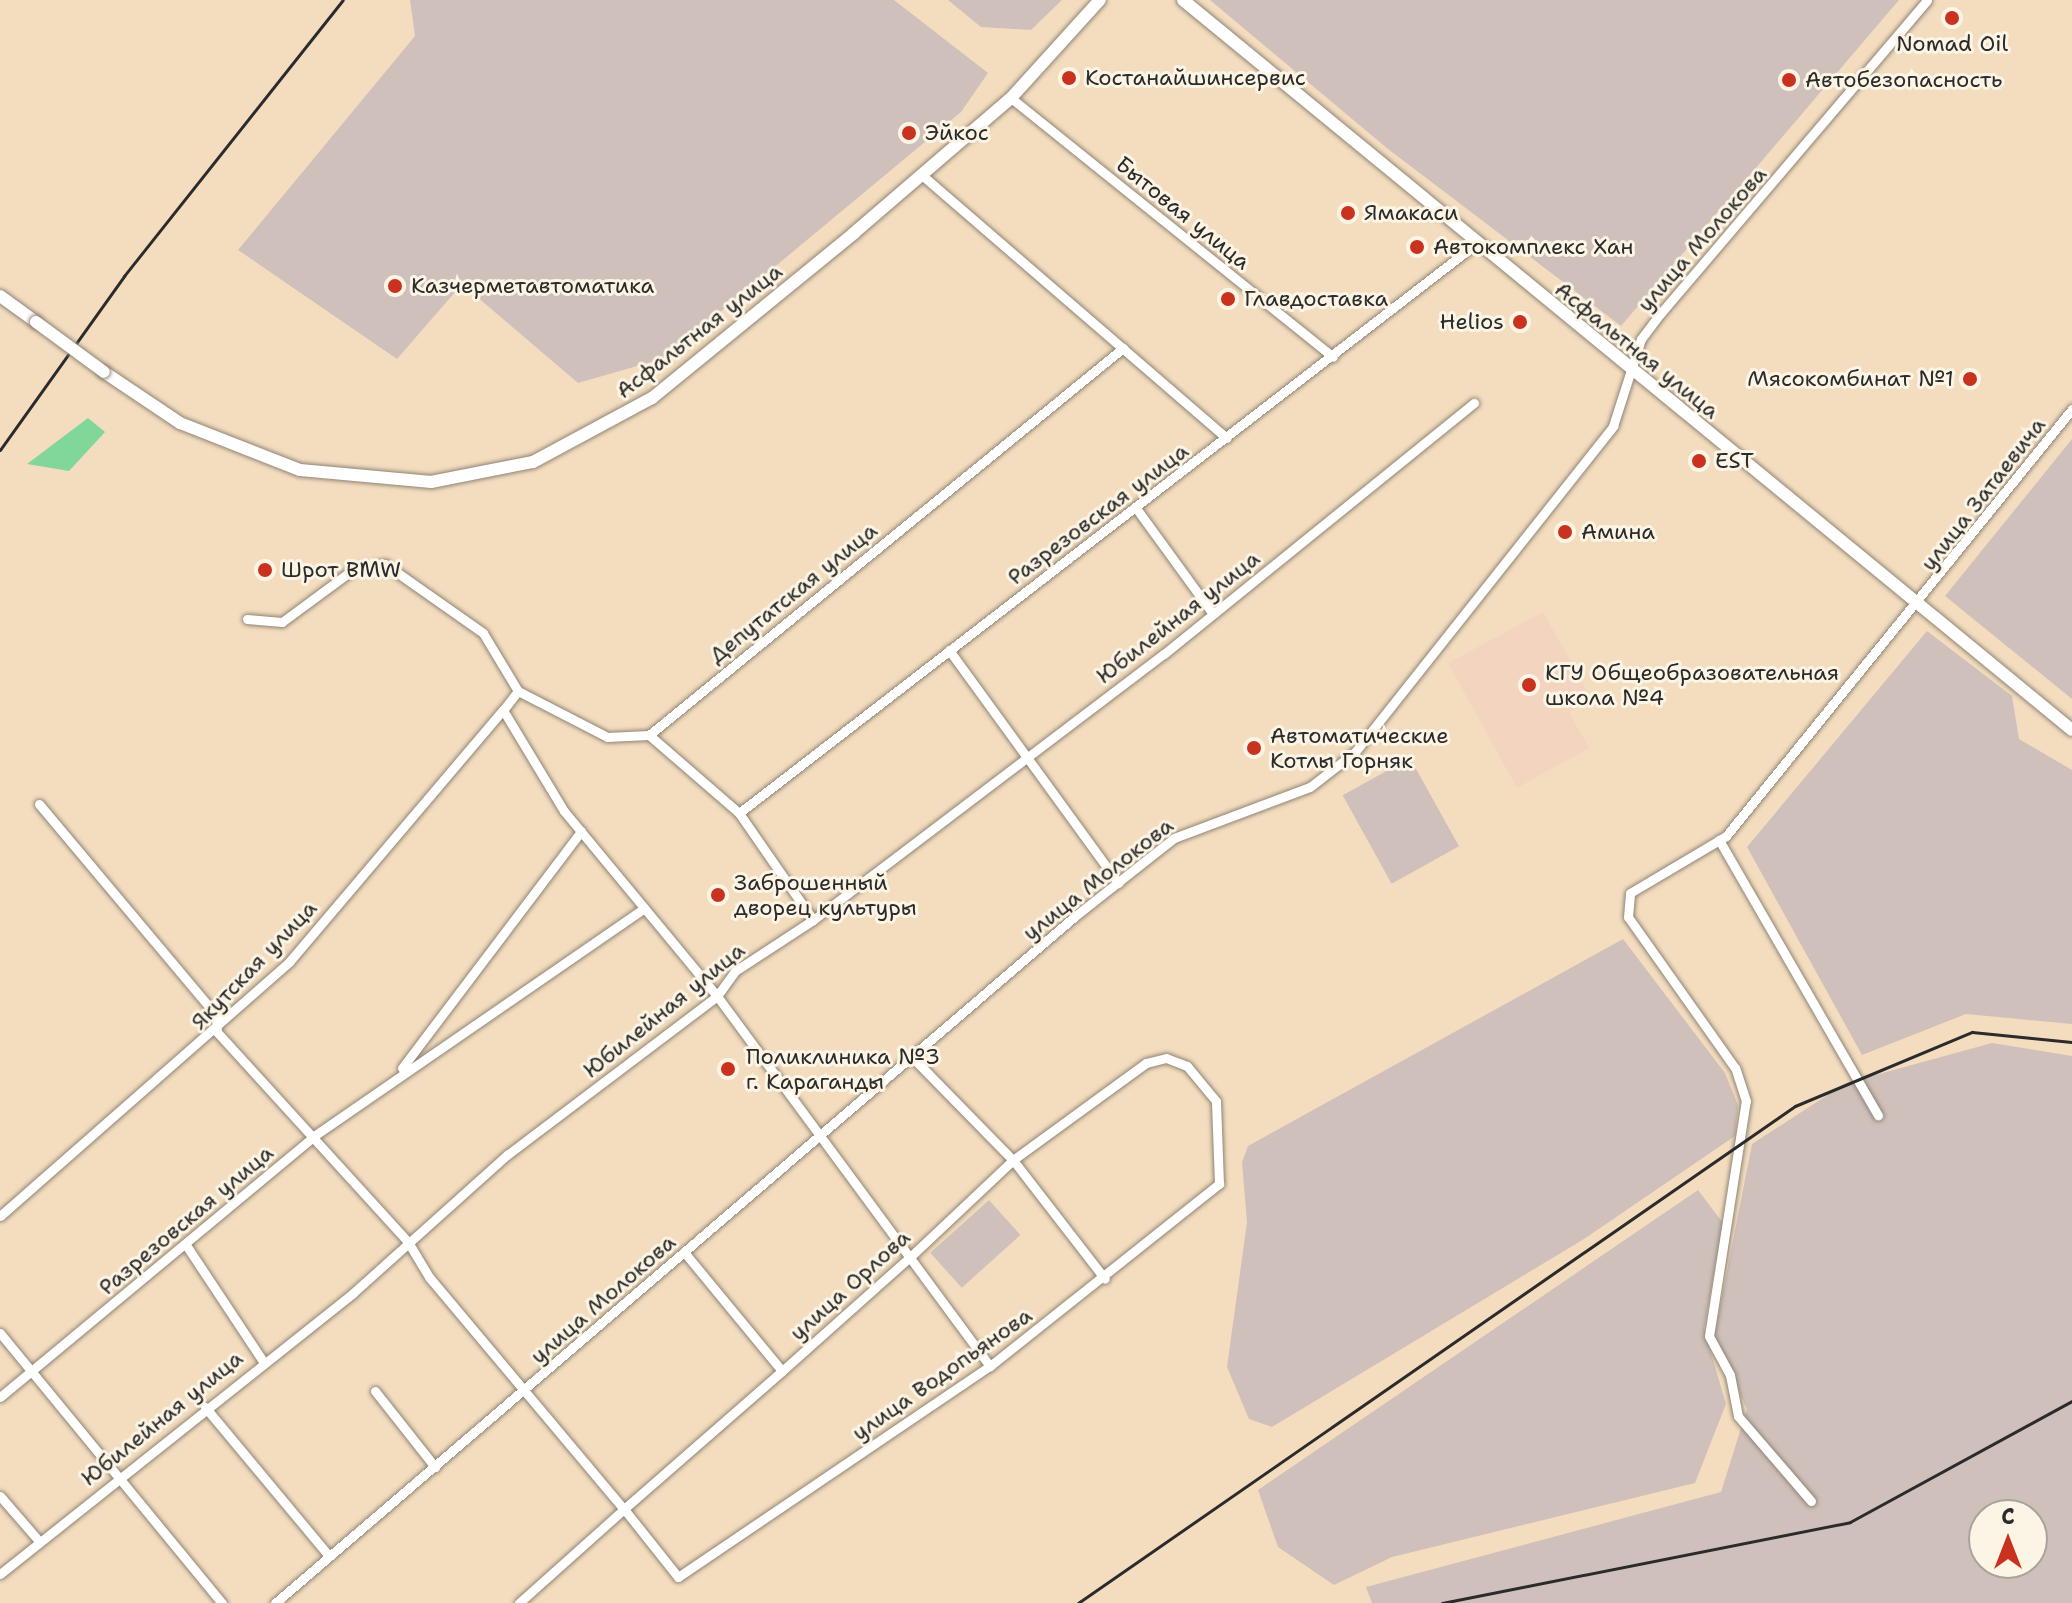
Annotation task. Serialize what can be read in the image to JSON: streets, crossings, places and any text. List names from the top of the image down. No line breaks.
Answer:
{"streets":{"main road":["Асфальтная улица"],"street":["Бытовая улица","улица Молокова","улица Затаевича","Разрезовская улица","Депутатская улица","Юбилейная улица","Якутская улица","улица Орлова","улица Водопьянова"]},"crossings":[["Бытовая улица","Асфальтная улица"],["Бытовая улица","Разрезовская улица"],["улица Молокова","Асфальтная улица"],["Асфальтная улица","улица Затаевича"],["Асфальтная улица","Разрезовская улица"],["улица Орлова","улица Водопьянова"]],"places":["Nomad Oil","Костанайшинсервис","Автобезопасность","Эйкос","Ямакаси","Автокомплекс Хан","Казчерметавтоматика","Главдоставка","Helios","Мясокомбинат №1","EST","Амина","Шрот BMW","КГУ Общеобразовательная школа №4","Автоматические Котлы Горняк","Заброшенный дворец культуры","Поликлиника №3 г. Караганды"],"north":"top"}
